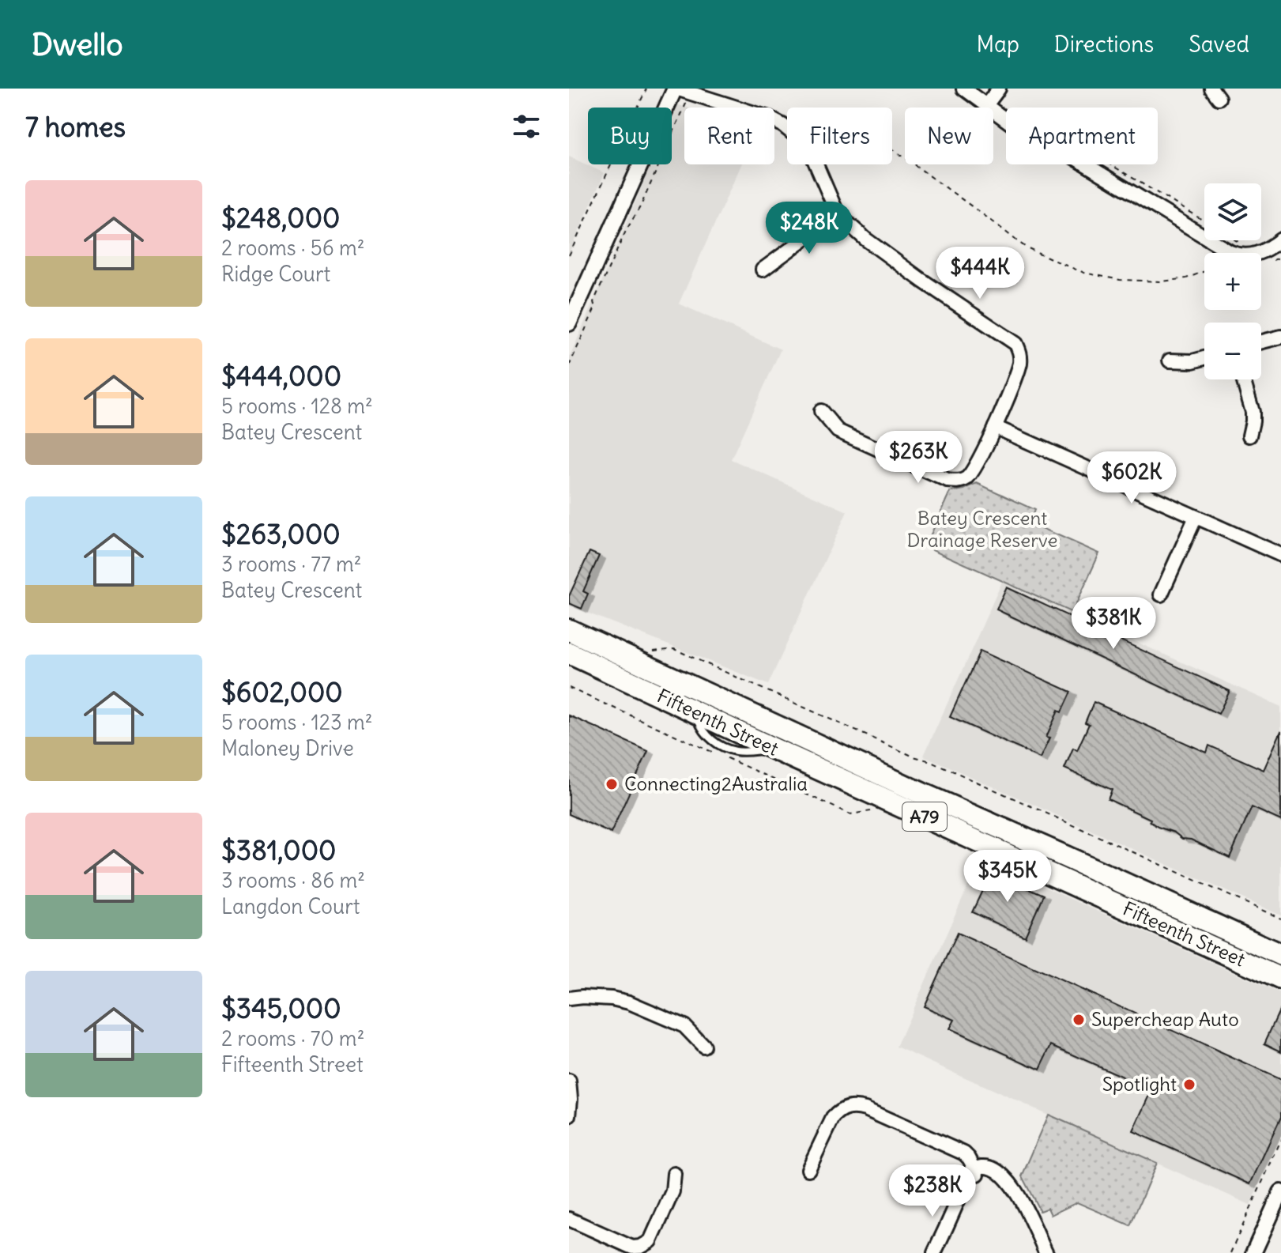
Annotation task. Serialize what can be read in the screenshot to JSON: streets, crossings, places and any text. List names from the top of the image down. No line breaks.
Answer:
{"streets":{"highway":["Fifteenth Street","A79"]},"parks":["Batey Crescent Drainage Reserve"],"places":["Connecting2Australia","Supercheap Auto","Spotlight"],"page":{"header":"Dwello","nav":["Map","Directions","Saved"],"heading":"7 homes","chip":["Buy","Rent","Filters","New","Apartment"],"list":[{"name":"$248,000","note":"2 rooms · 56 m² · Ridge Court"},{"name":"$444,000","note":"5 rooms · 128 m² · Batey Crescent"},{"name":"$263,000","note":"3 rooms · 77 m² · Batey Crescent"},{"name":"$602,000","note":"5 rooms · 123 m² · Maloney Drive"},{"name":"$381,000","note":"3 rooms · 86 m² · Langdon Court"},{"name":"$345,000","note":"2 rooms · 70 m² · Fifteenth Street"}],"map_buttons":["+","−"],"price":["$248K","$444K","$263K","$602K","$381K","$345K","$238K"]}}
